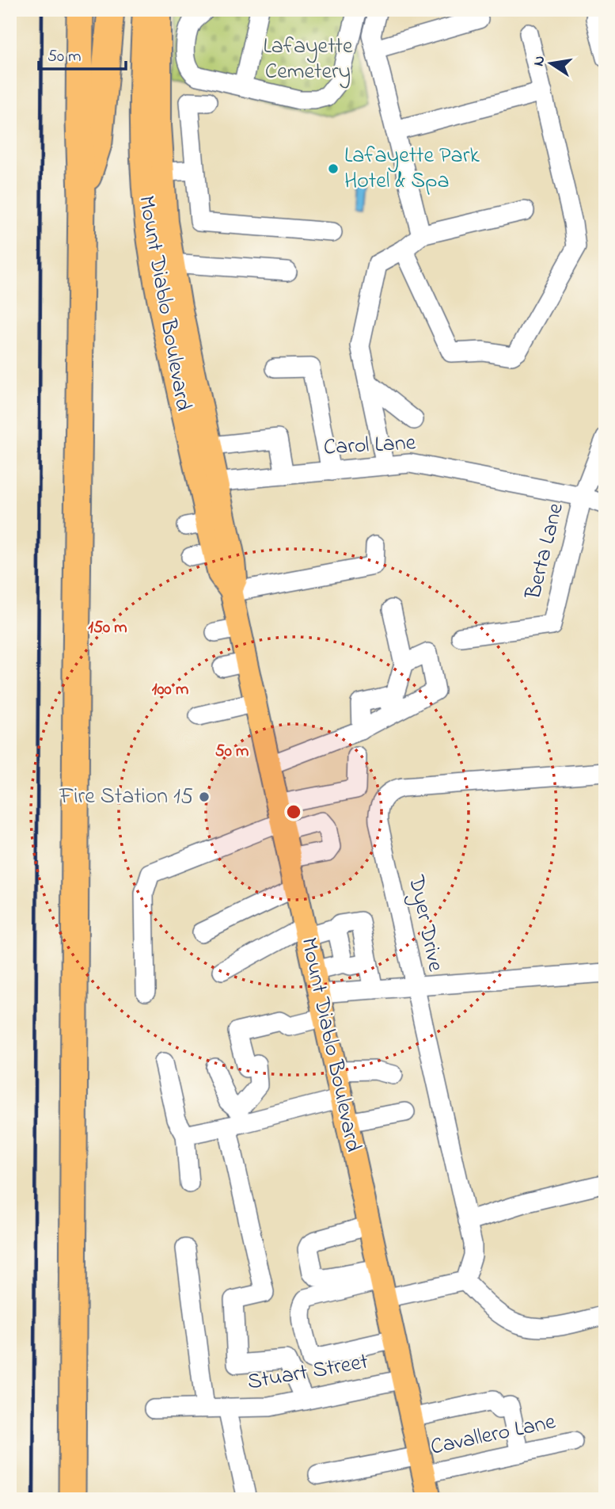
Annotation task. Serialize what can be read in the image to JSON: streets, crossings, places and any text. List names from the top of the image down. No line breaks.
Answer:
{"streets":{"main road":["Mount Diablo Boulevard"],"street":["Carol Lane","Berta Lane","Dyer Drive","Stuart Street","Cavallero Lane"]},"crossings":[["Mount Diablo Boulevard","Carol Lane"],["Mount Diablo Boulevard","Stuart Street"],["Mount Diablo Boulevard","Cavallero Lane"],["Carol Lane","Berta Lane"]],"parks":["Lafayette Cemetery"],"places":["Lafayette Park Hotel & Spa","Fire Station 15"],"scale_bar":"50 m","north":"left","rings":["150 m","100 m","50 m"]}
